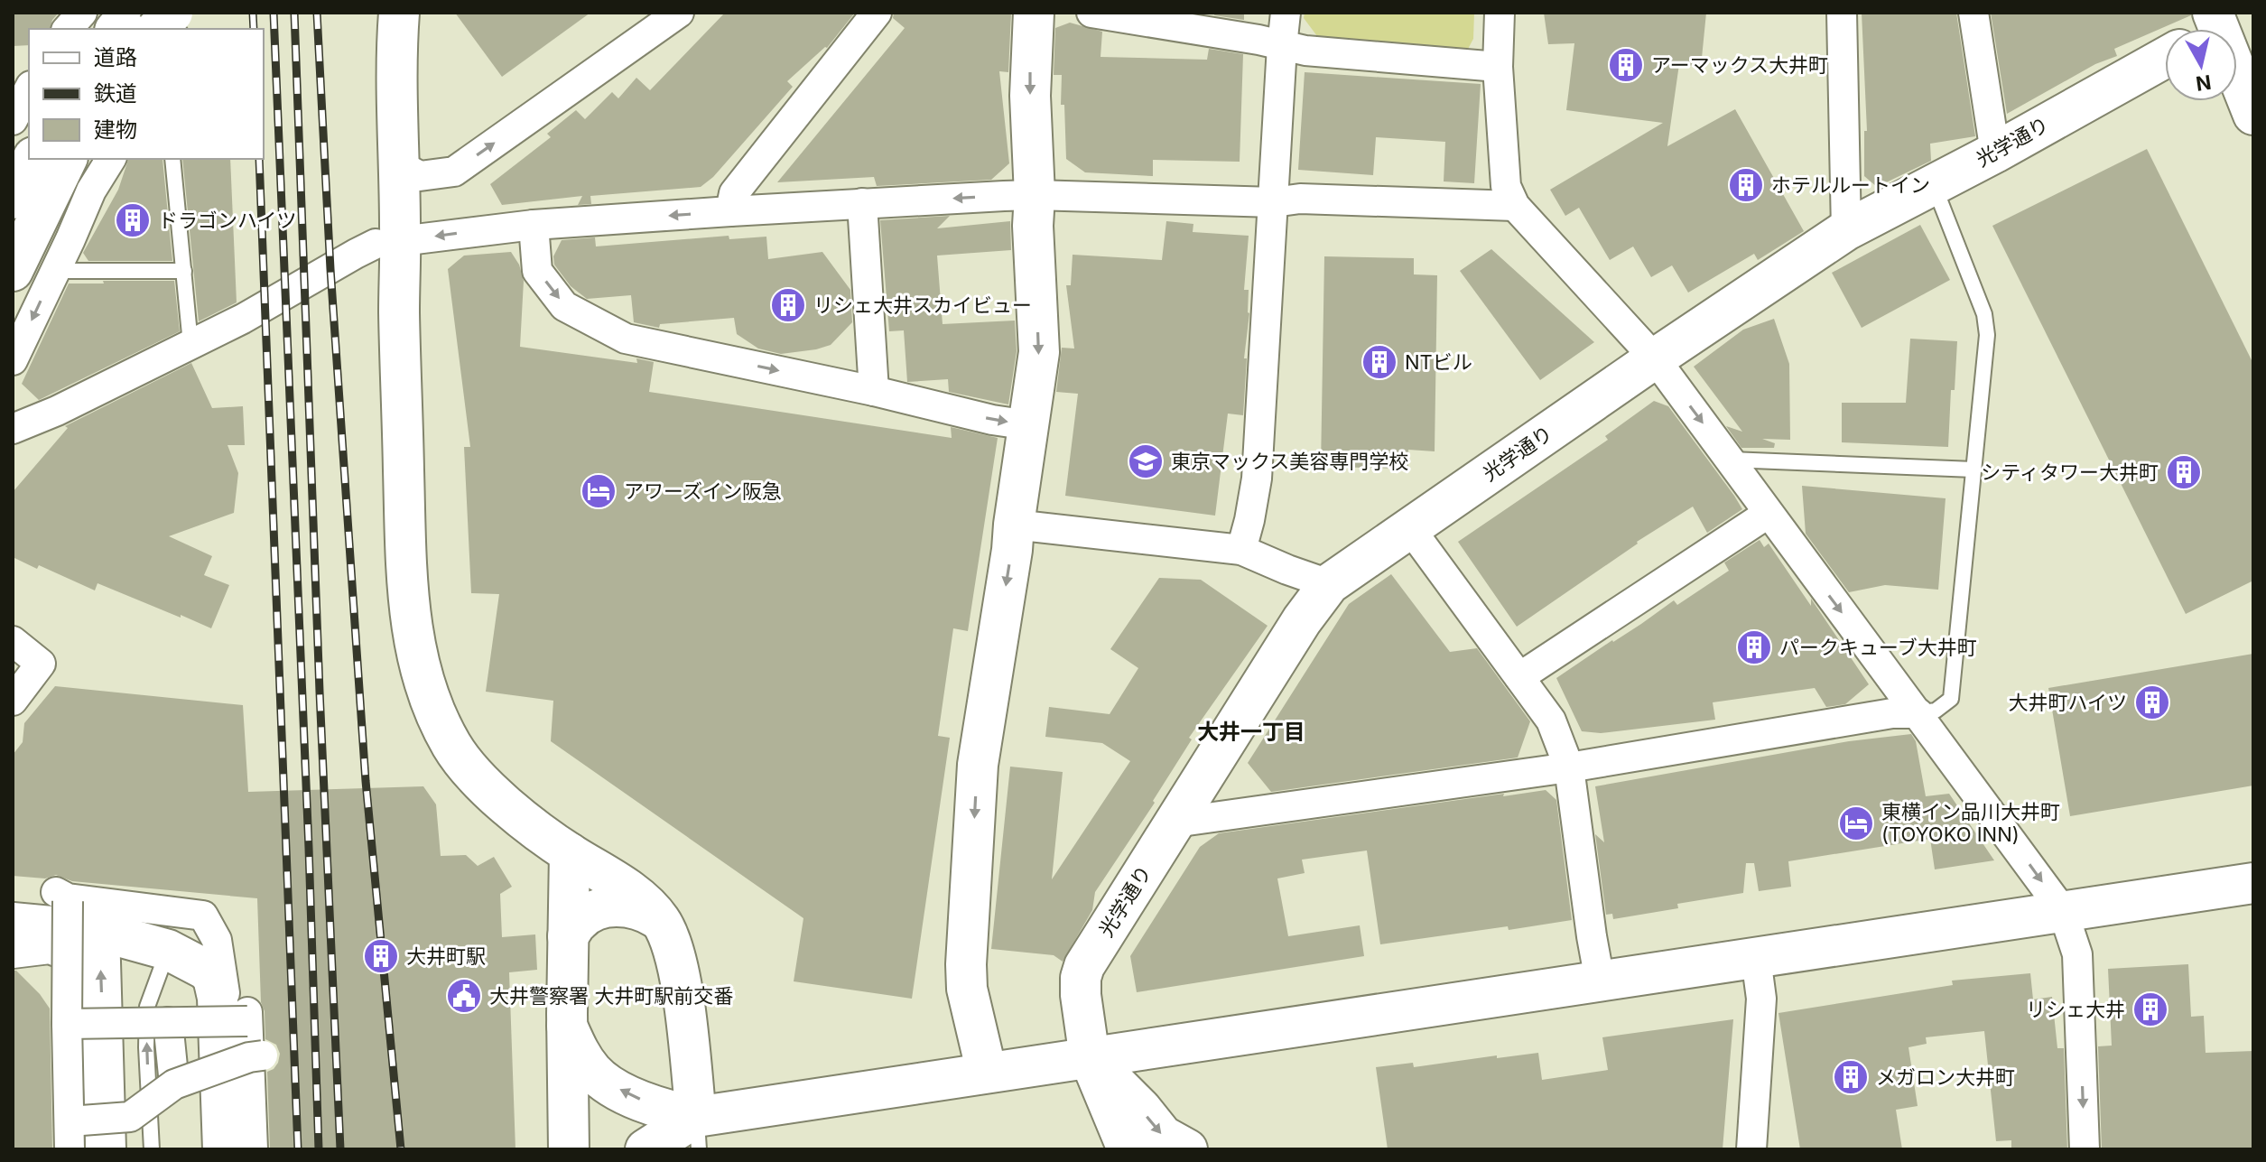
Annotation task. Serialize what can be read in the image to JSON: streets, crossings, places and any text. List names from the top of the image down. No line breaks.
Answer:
{"streets":{"street":["光学通り"]},"districts":["大井一丁目"],"places":{"building":["アーマックス大井町","ホテルルートイン","ドラゴンハイツ","リシェ大井スカイビュー","NTビル","シティタワー大井町","パークキューブ大井町","大井町ハイツ","大井町駅","リシェ大井","メガロン大井町"],"school or university":["東京マックス美容専門学校"],"hotel":["アワーズイン阪急","東横イン品川大井町 (TOYOKO INN)"],"public building":["大井警察署 大井町駅前交番"]},"legend":["道路","鉄道","建物"],"north":"bottom"}
